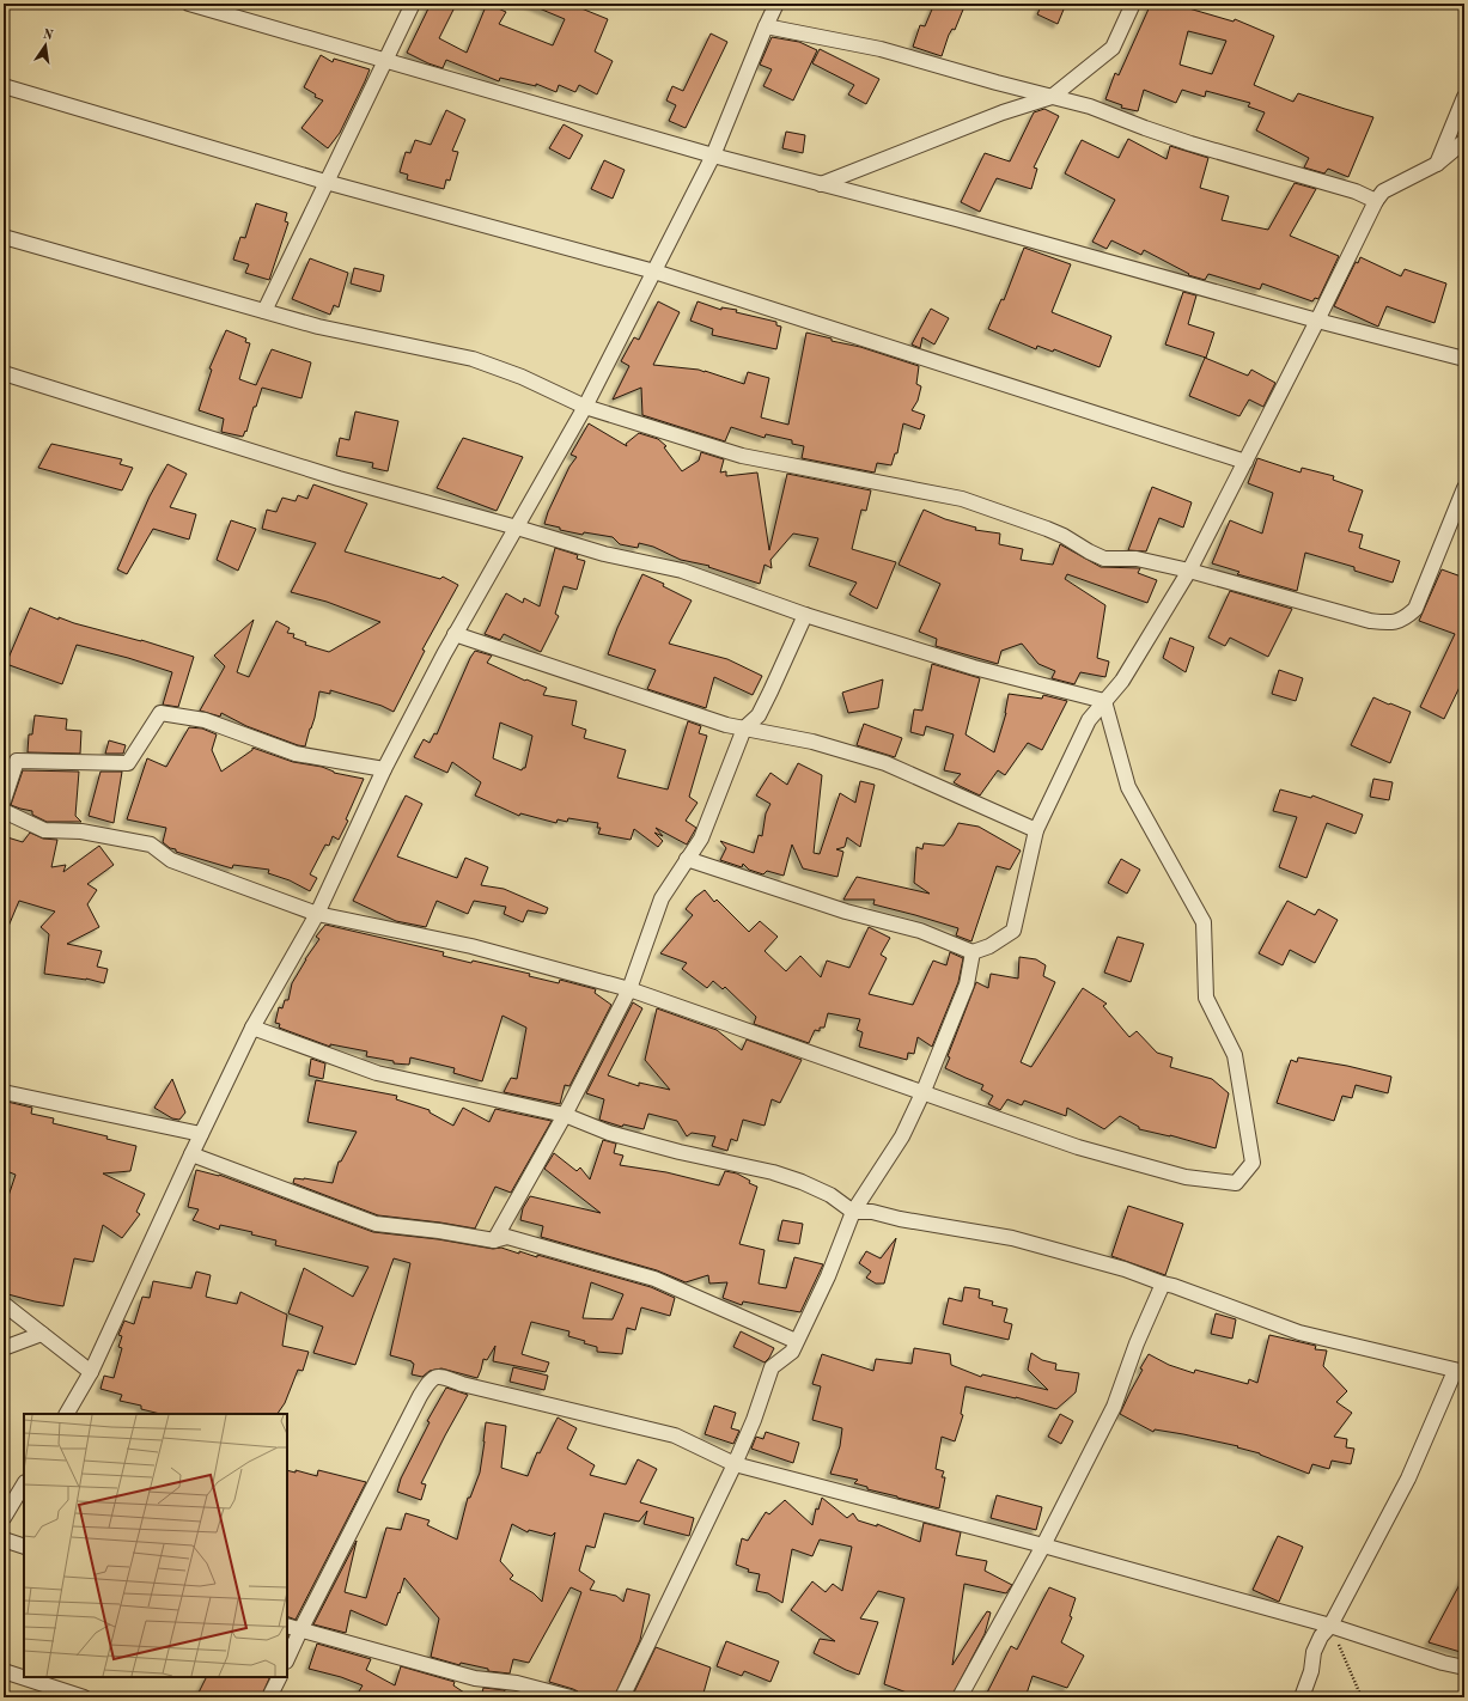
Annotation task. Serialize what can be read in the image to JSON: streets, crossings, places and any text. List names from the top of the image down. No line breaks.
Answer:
{"north":"top"}
